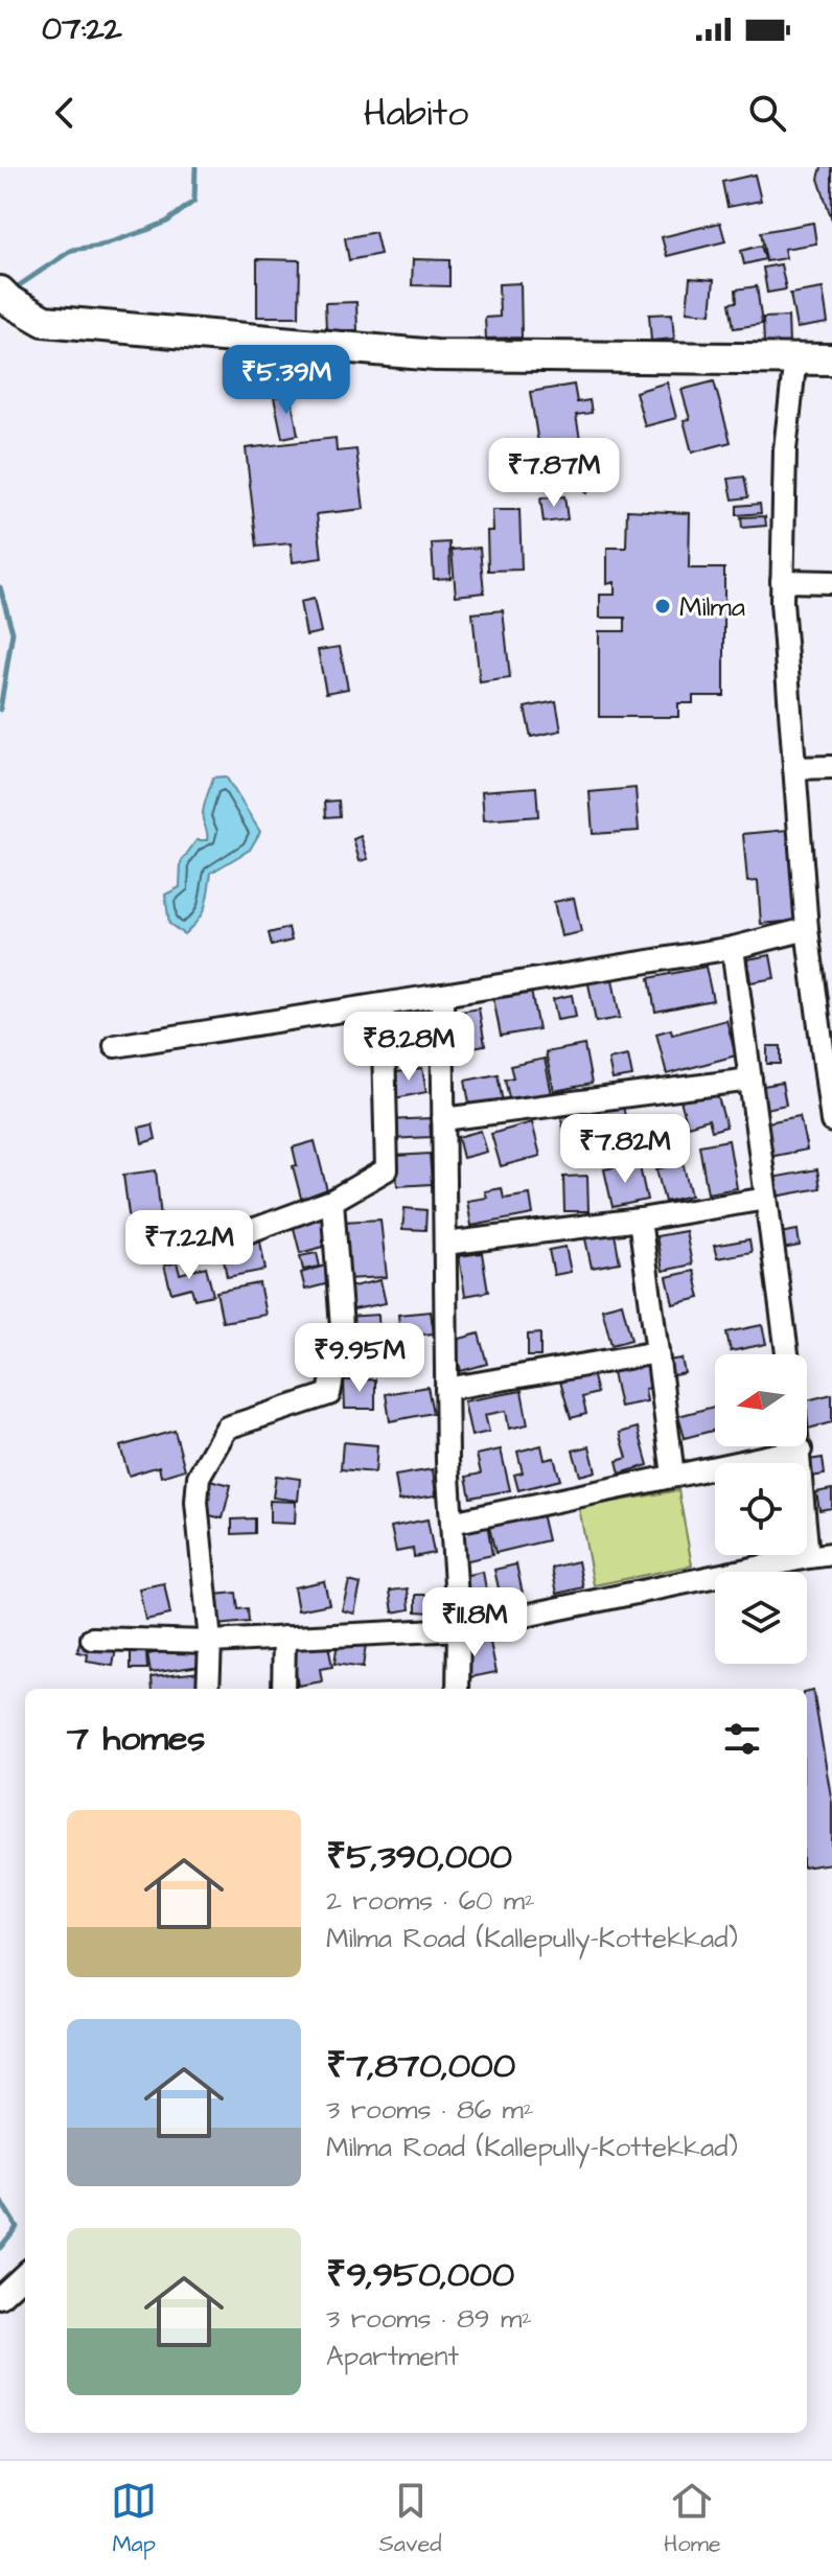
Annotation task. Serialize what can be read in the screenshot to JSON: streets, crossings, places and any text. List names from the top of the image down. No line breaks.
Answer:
{"places":["Milma"],"north":"left","page":{"status":"07:22","header":"Habito","price":["₹5.39M","₹7.87M","₹8.28M","₹7.82M","₹7.22M","₹9.95M","₹11.8M"],"heading":"7 homes","list":[{"name":"₹5,390,000","note":"2 rooms · 60 m² · Milma Road (Kallepully-Kottekkad)"},{"name":"₹7,870,000","note":"3 rooms · 86 m² · Milma Road (Kallepully-Kottekkad)"},{"name":"₹9,950,000","note":"3 rooms · 89 m² · Apartment"}],"tabs":["Map","Saved","Home"]}}
